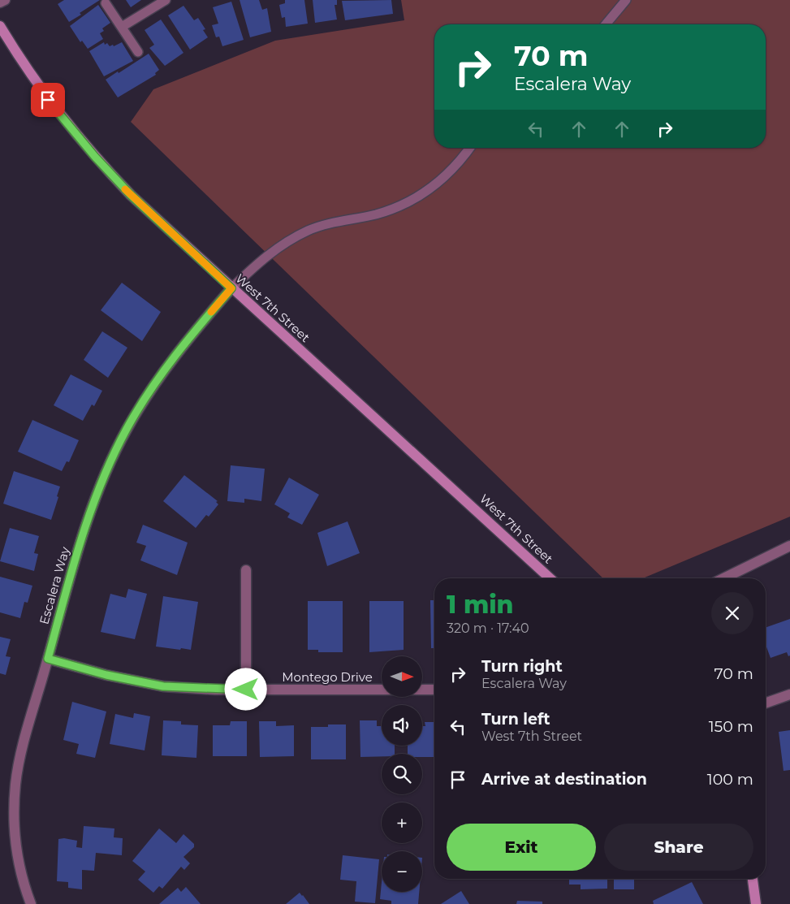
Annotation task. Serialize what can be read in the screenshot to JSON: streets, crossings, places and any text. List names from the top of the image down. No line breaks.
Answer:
{"streets":{"main road":["West 7th Street"],"street":["Escalera Way","Montego Drive"]},"crossings":[["West 7th Street","Escalera Way"],["Escalera Way","Montego Drive"]],"north":"right","page":{"turn":["70 m","Escalera Way"],"heading":["1 min","320 m · 17:40"],"list":[{"name":"Turn right","note":"Escalera Way","value":"70 m"},{"name":"Turn left","note":"West 7th Street","value":"150 m"},{"name":"Arrive at destination","value":"100 m"}],"map_buttons":["+","−"],"buttons":["Exit","Share"]}}
